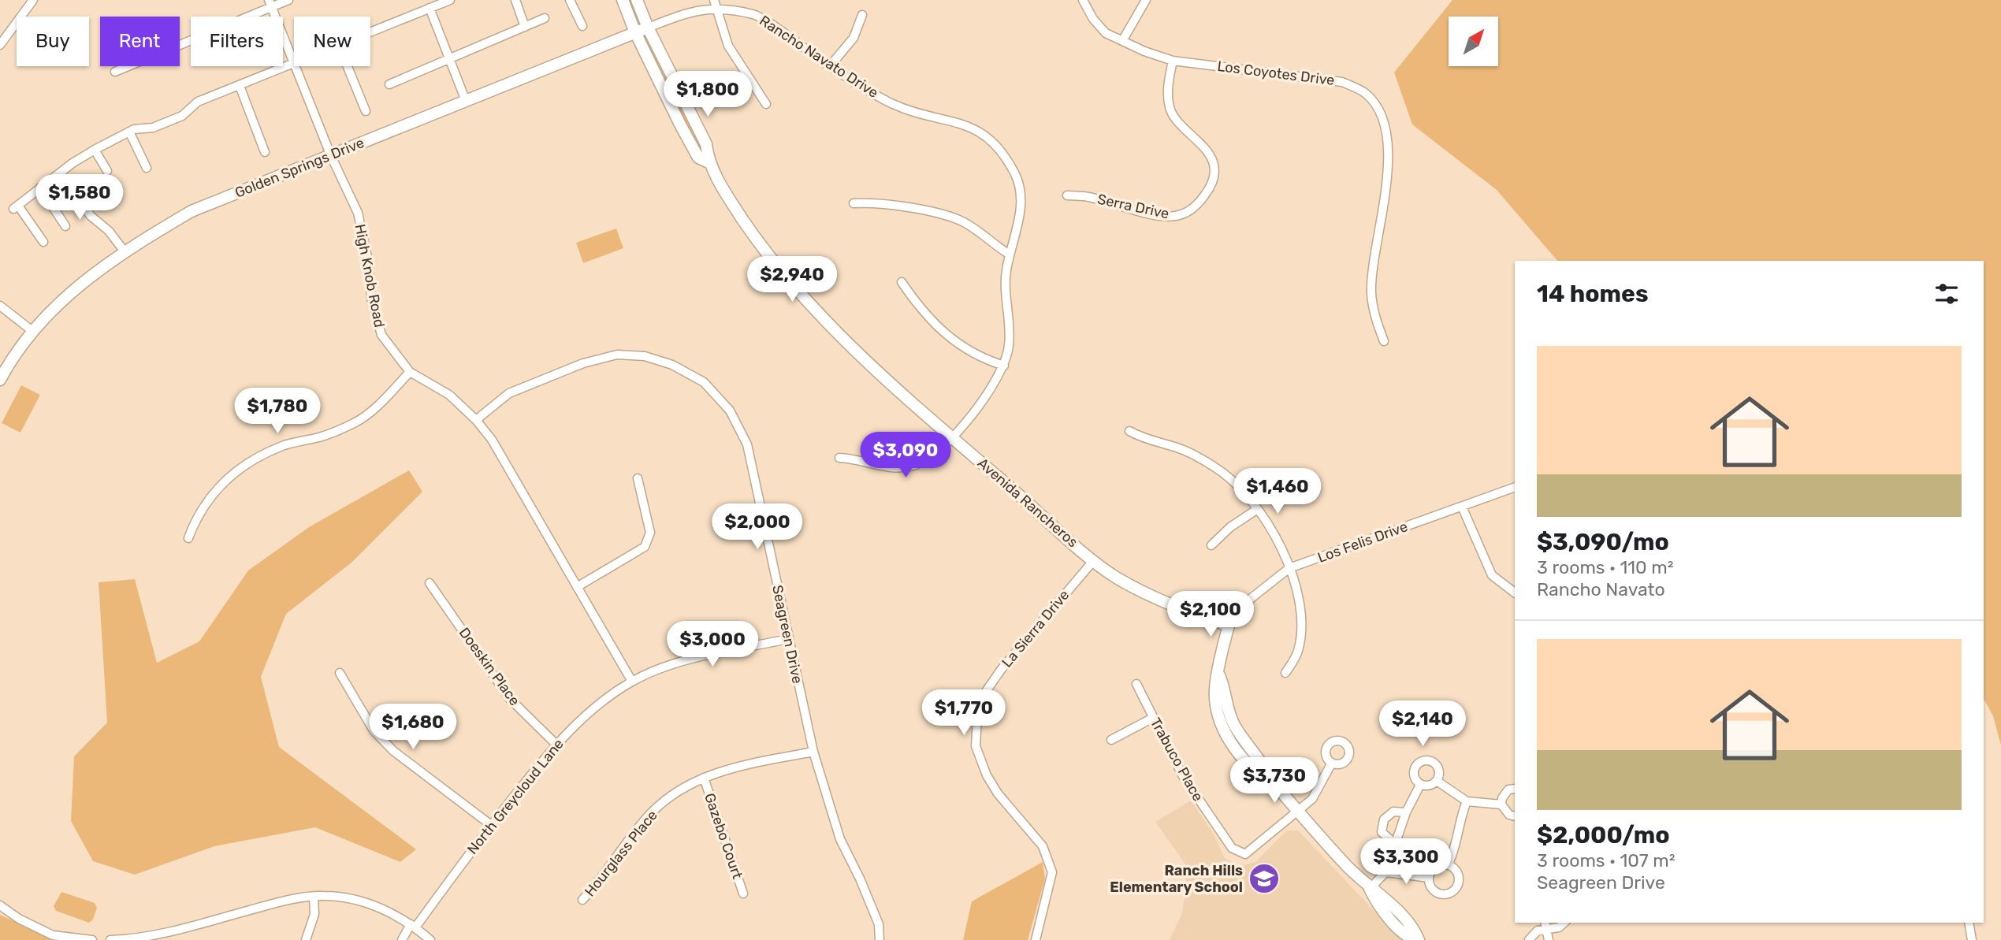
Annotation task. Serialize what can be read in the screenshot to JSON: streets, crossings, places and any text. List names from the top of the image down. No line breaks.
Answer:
{"streets":{"main road":["Golden Springs Drive","Avenida Rancheros"],"street":["Rancho Navato Drive","Los Coyotes Drive","Serra Drive","High Knob Road","Los Felis Drive","La Sierra Drive","Seagreen Drive","Doeskin Place","Trabuco Place","North Greycloud Lane","Gazebo Court","Hourglass Place"]},"crossings":[["Rancho Navato Drive","Golden Springs Drive"],["Rancho Navato Drive","Avenida Rancheros"],["Los Coyotes Drive","Serra Drive"],["Golden Springs Drive","High Knob Road"],["Golden Springs Drive","Avenida Rancheros"],["High Knob Road","Seagreen Drive"],["High Knob Road","North Greycloud Lane"],["Avenida Rancheros","Los Felis Drive"],["Avenida Rancheros","La Sierra Drive"],["Seagreen Drive","North Greycloud Lane"],["Seagreen Drive","Hourglass Place"],["Doeskin Place","North Greycloud Lane"],["Gazebo Court","Hourglass Place"]],"places":{"school or university":["Ranch Hills Elementary School"]},"north":"top right","page":{"chip":["Buy","Rent","Filters","New"],"price":["$1,800","$1,580","$2,940","$1,780","$3,090","$1,460","$2,000","$2,100","$3,000","$1,770","$2,140","$1,680","$3,730","$3,300"],"heading":"14 homes","list":[{"name":"$3,090/mo","note":"3 rooms · 110 m² · Rancho Navato"},{"name":"$2,000/mo","note":"3 rooms · 107 m² · Seagreen Drive"}]}}
